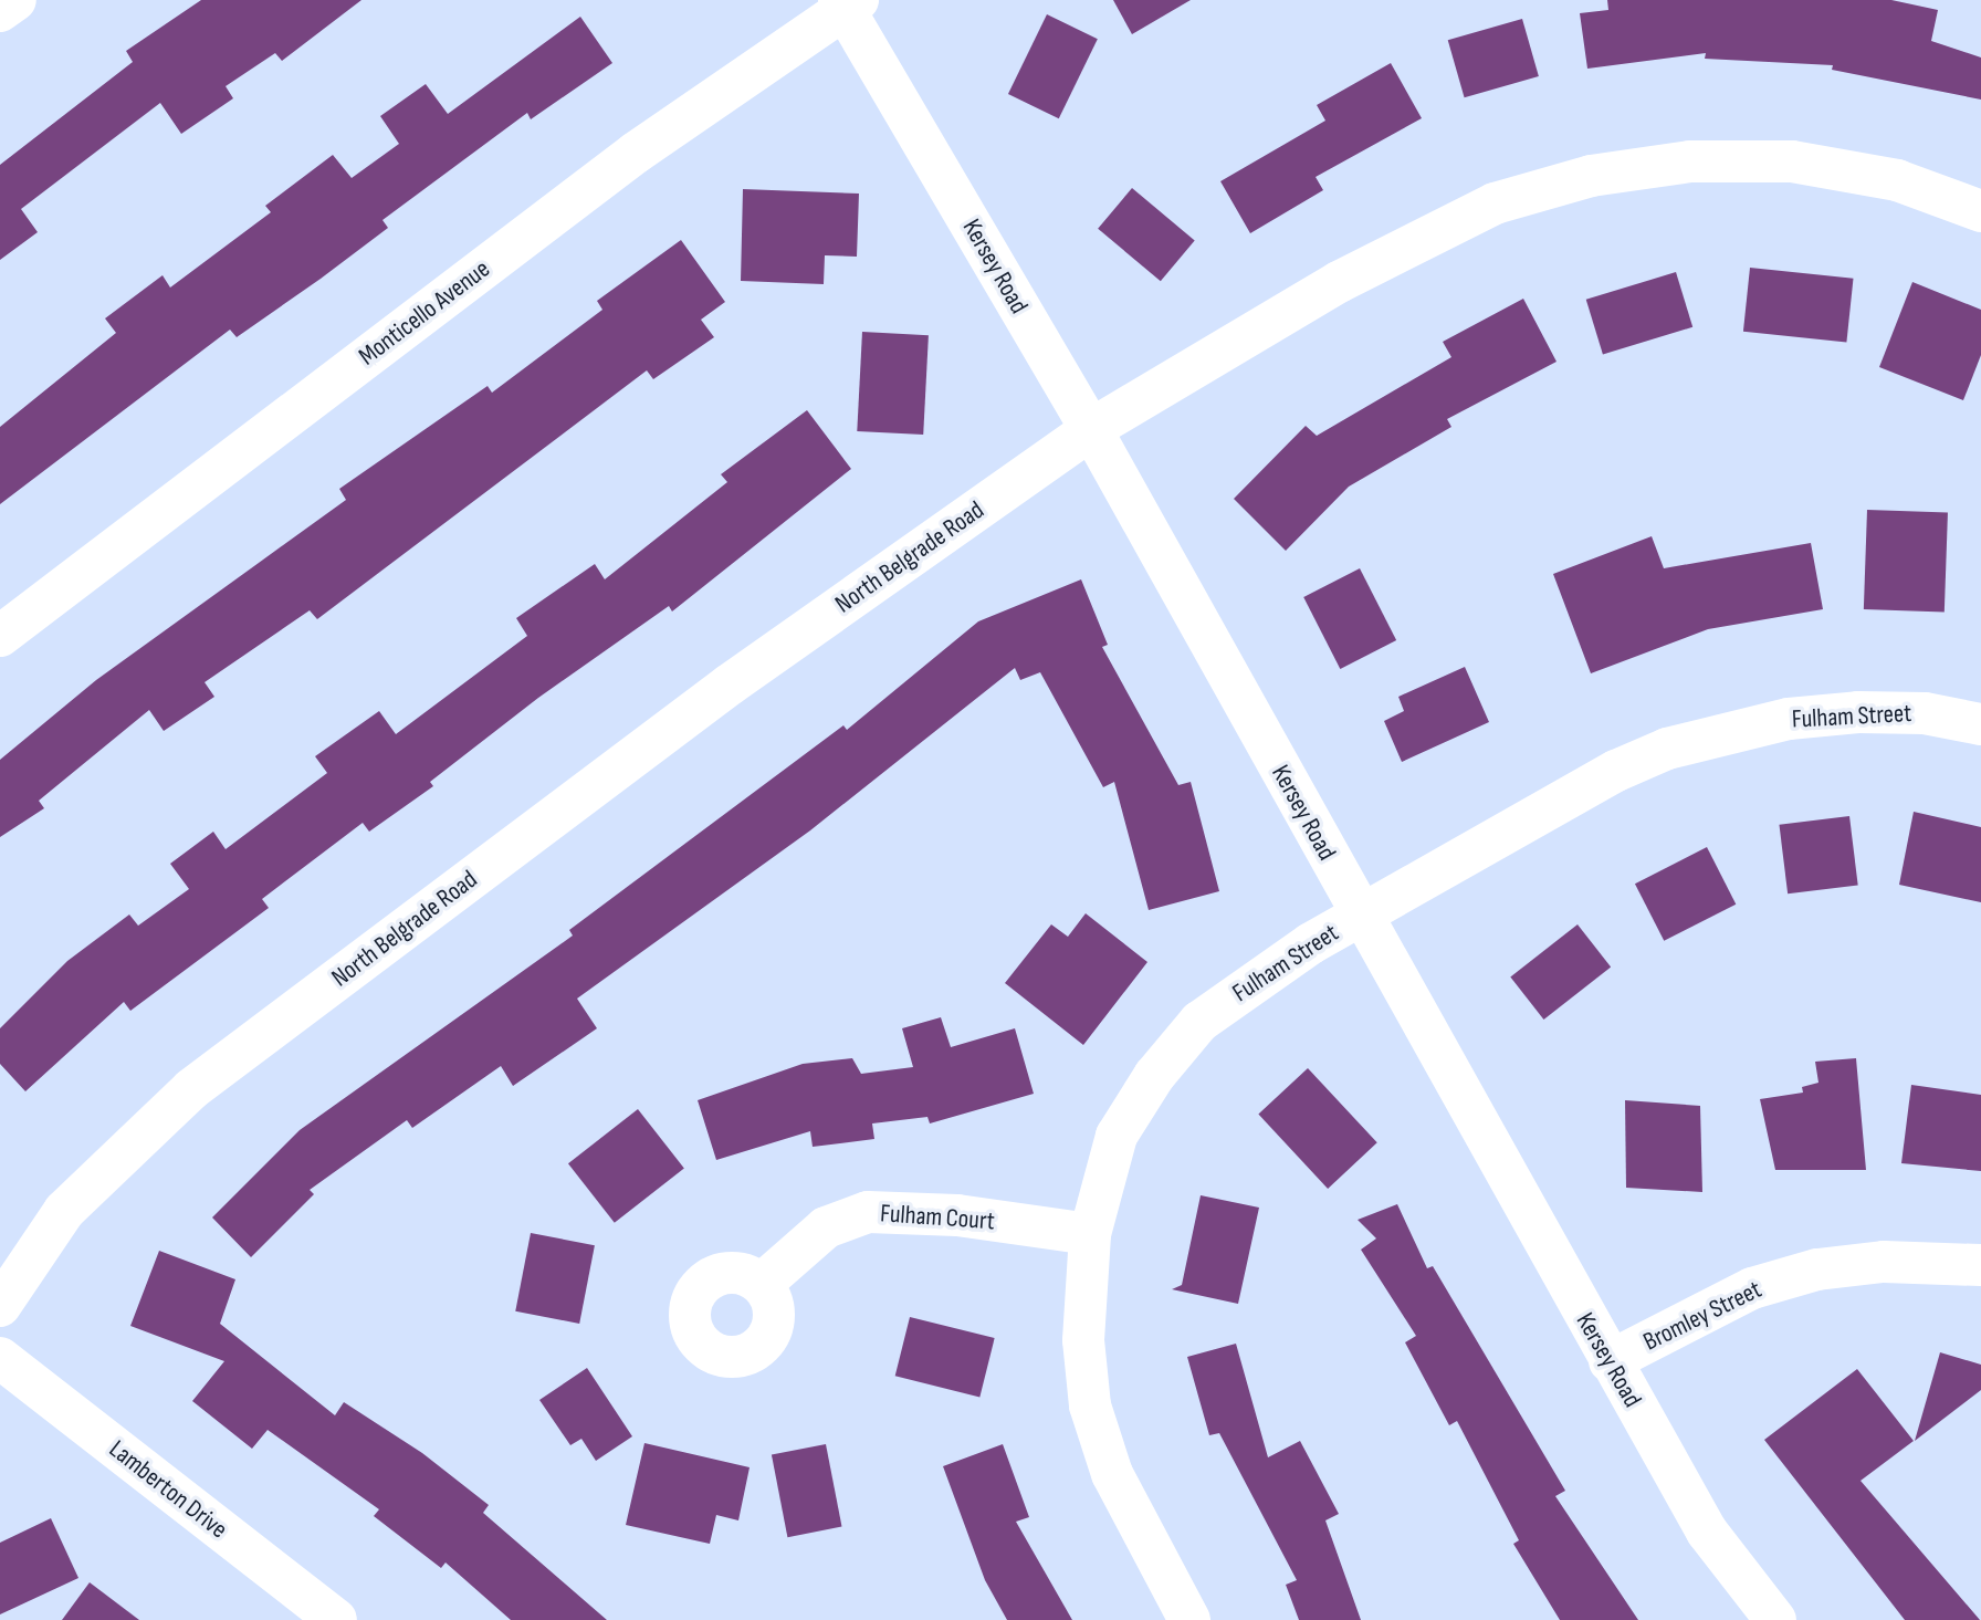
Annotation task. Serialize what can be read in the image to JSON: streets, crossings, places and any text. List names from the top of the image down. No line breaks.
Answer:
{"streets":{"street":["Kersey Road","Monticello Avenue","North Belgrade Road","Fulham Street","Fulham Court","Bromley Street","Lamberton Drive"]},"crossings":[["Kersey Road","Monticello Avenue"],["Kersey Road","North Belgrade Road"],["Kersey Road","Fulham Street"],["Kersey Road","Bromley Street"],["Fulham Street","Fulham Court"]]}
